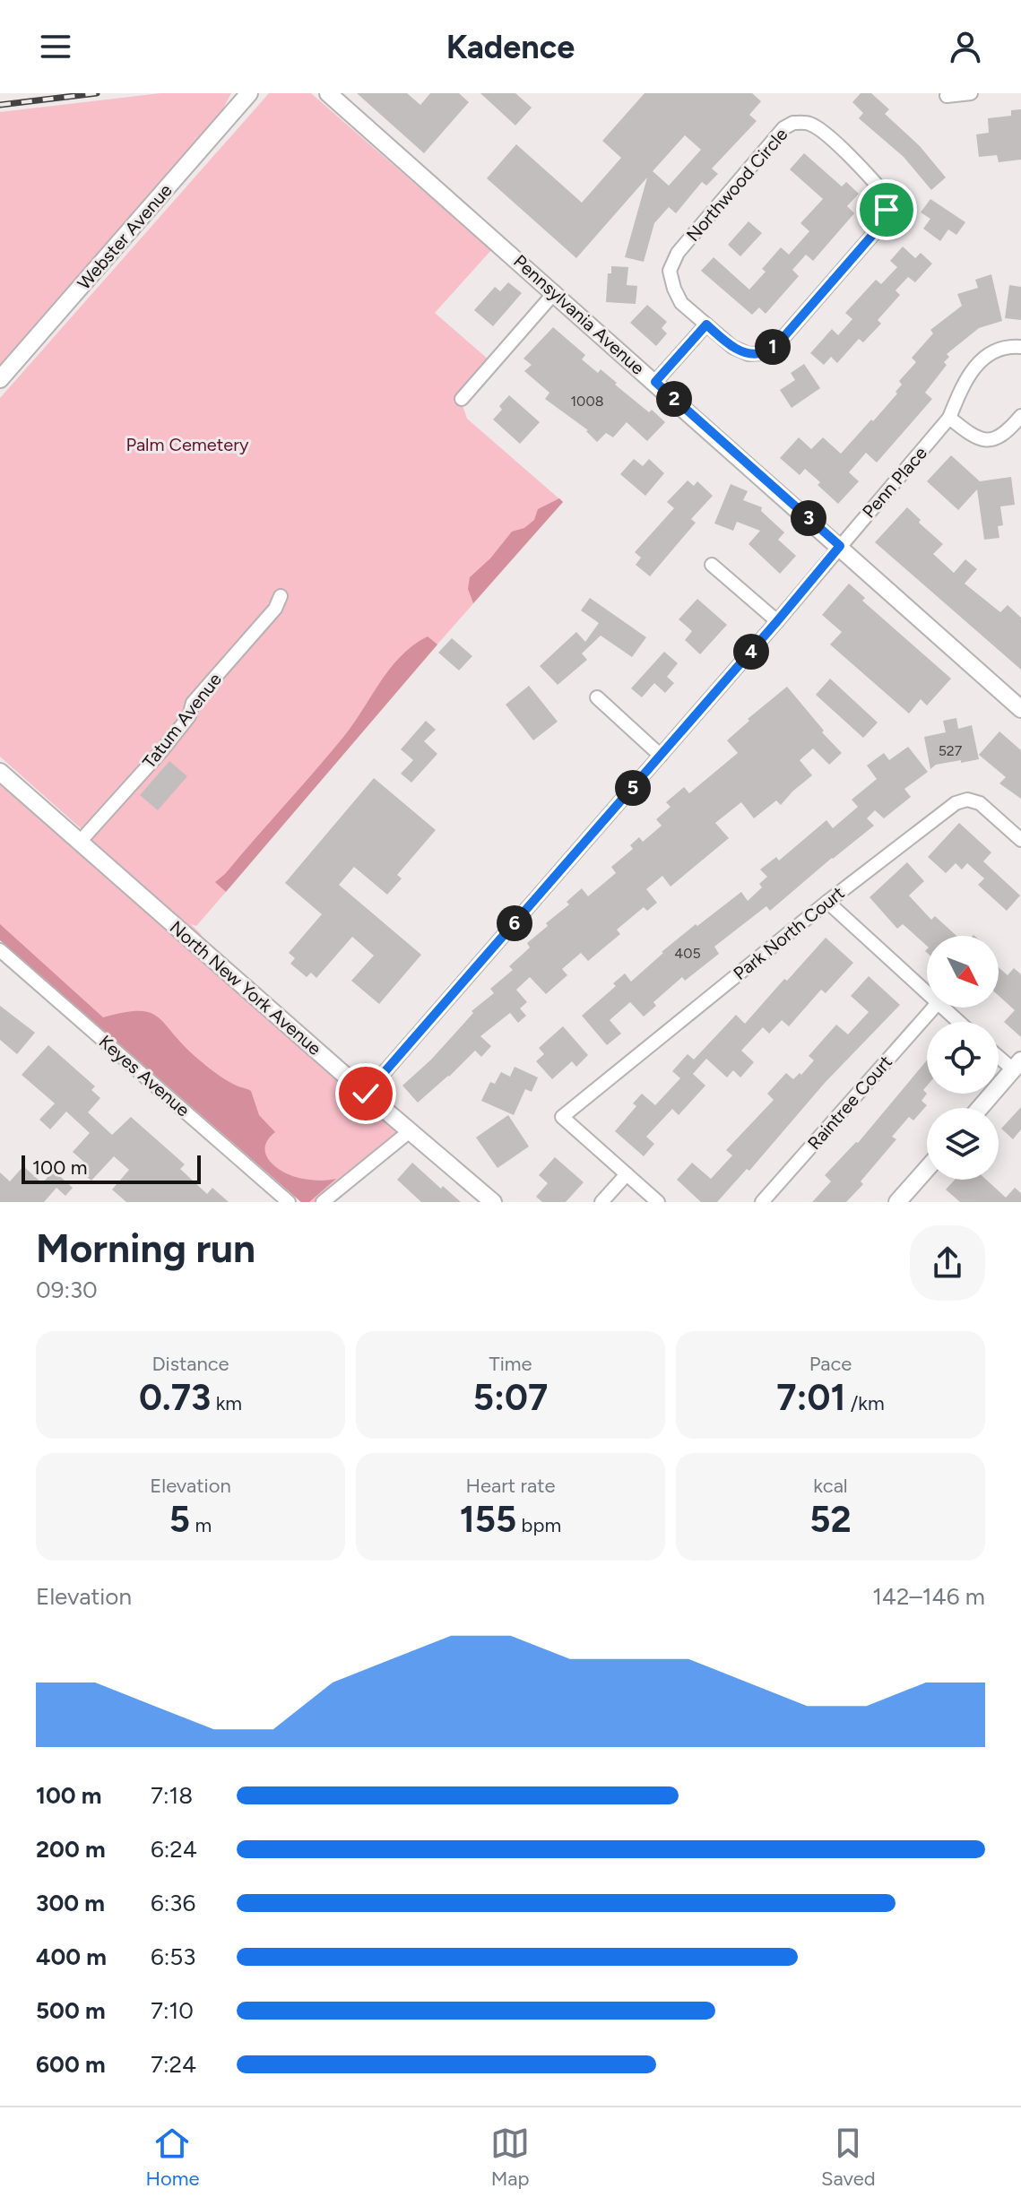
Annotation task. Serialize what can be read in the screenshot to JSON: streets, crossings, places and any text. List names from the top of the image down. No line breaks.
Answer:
{"streets":{"street":["Northwood Circle","Webster Avenue","Pennsylvania Avenue","Penn Place","Tatum Avenue","Park North Court","North New York Avenue","Keyes Avenue","Raintree Court"]},"crossings":[["Pennsylvania Avenue","Penn Place"],["Penn Place","North New York Avenue"],["Tatum Avenue","North New York Avenue"]],"parks":["Palm Cemetery"],"house_numbers":["1008","527","405"],"scale_bar":"100 m","north":"bottom right","page":{"header":"Kadence","pins":["1","2","3","4","5","6"],"scale":"100 m","heading":["Morning run","09:30"],"stats":[["Distance","0.73 km"],["Time","5:07"],["Pace","7:01 /km"],["Elevation","5 m"],["Heart rate","155 bpm"],["kcal","52"]],"chart":["Elevation","142–146 m"],"list":[{"name":"100 m","note":"7:18"},{"name":"200 m","note":"6:24"},{"name":"300 m","note":"6:36"},{"name":"400 m","note":"6:53"},{"name":"500 m","note":"7:10"},{"name":"600 m","note":"7:24"}],"tabs":["Home","Map","Saved"]}}
